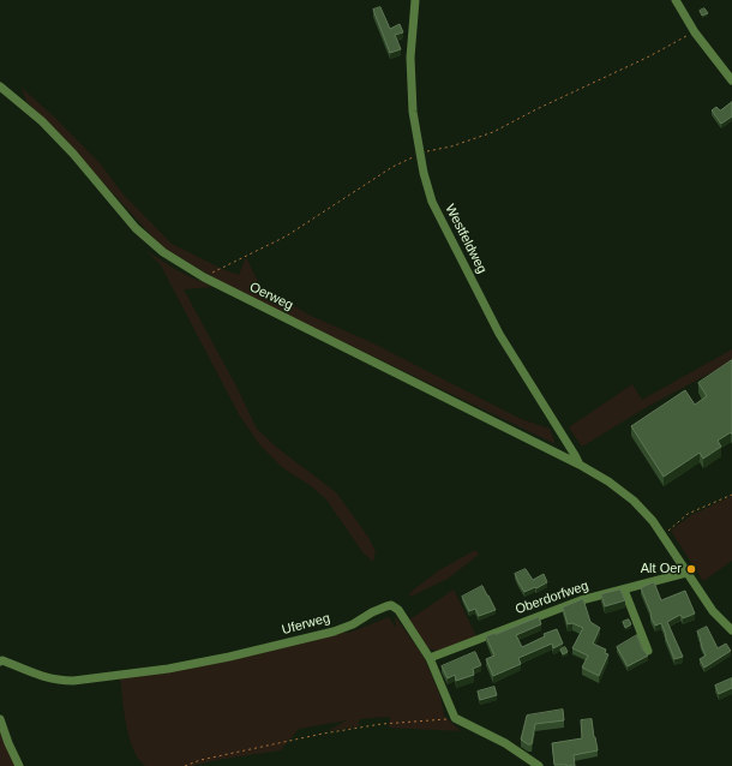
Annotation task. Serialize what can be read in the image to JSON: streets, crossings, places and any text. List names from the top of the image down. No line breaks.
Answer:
{"streets":{"street":["Westfeldweg","Oerweg","Oberdorfweg","Uferweg"]},"crossings":[["Westfeldweg","Oerweg"],["Oerweg","Oberdorfweg"],["Oberdorfweg","Uferweg"]],"places":["Alt Oer"]}
